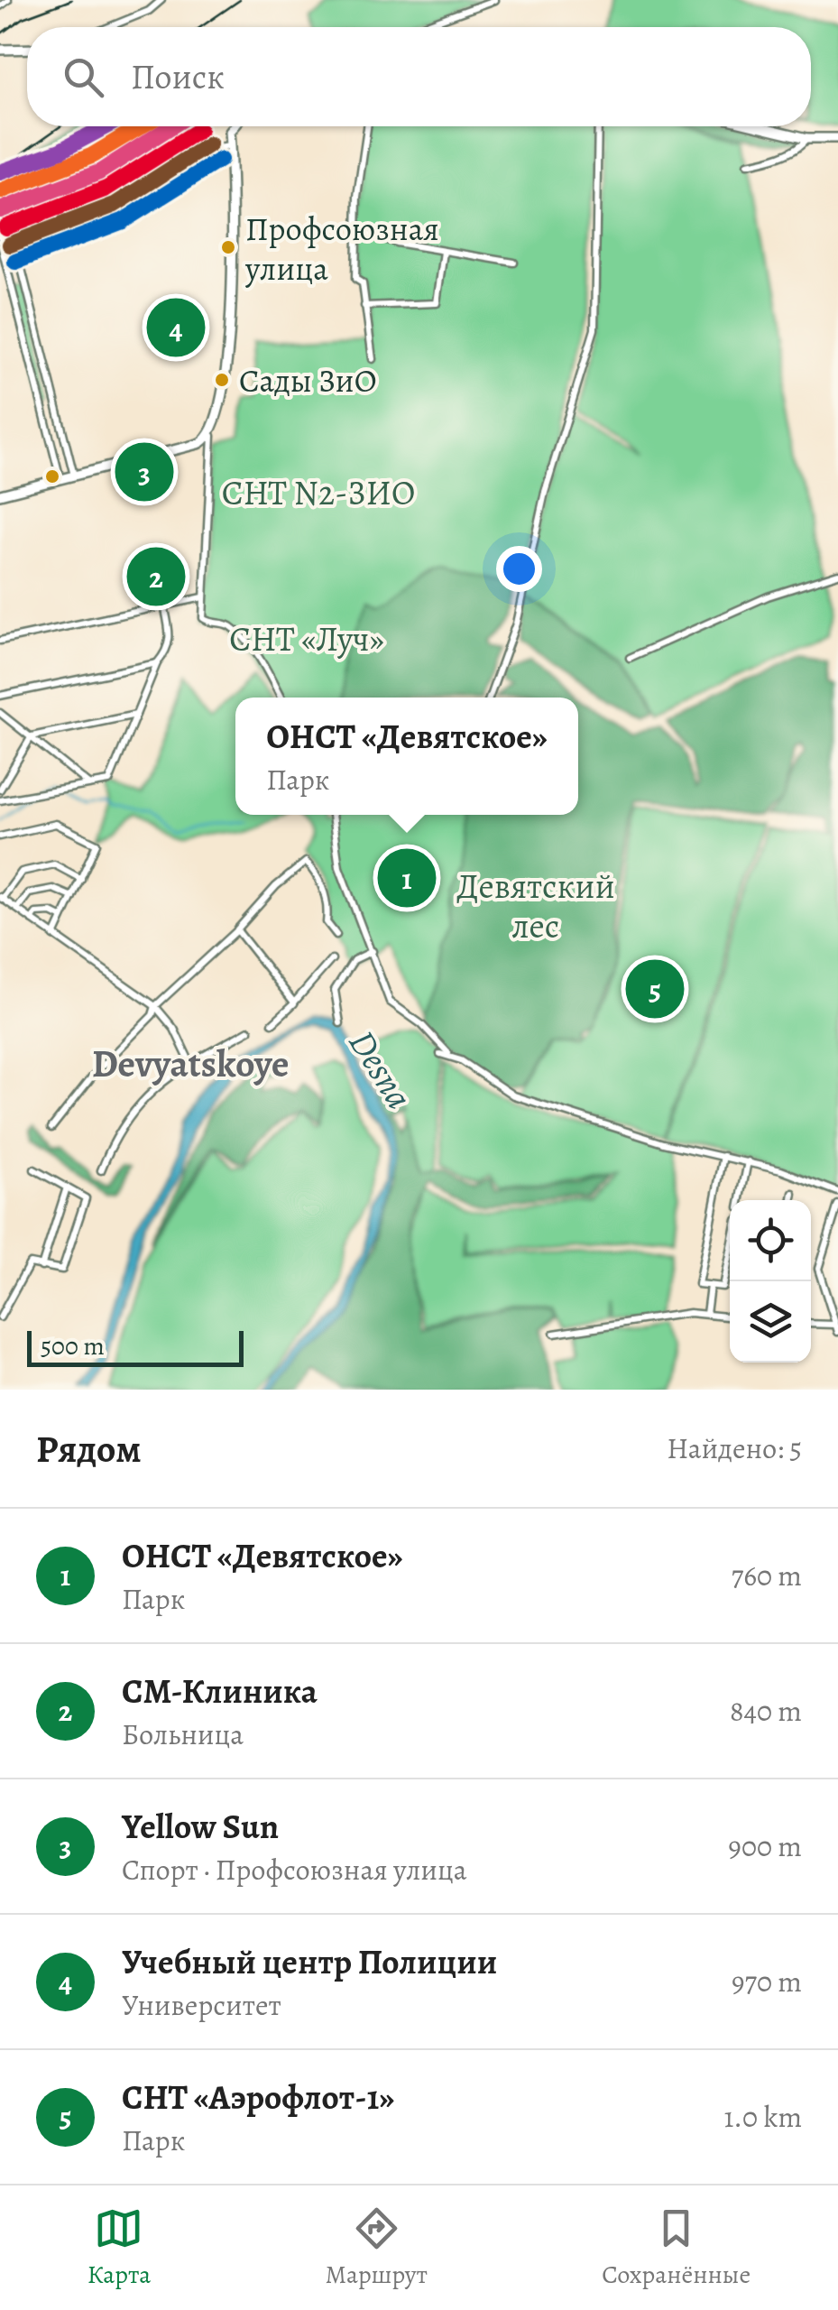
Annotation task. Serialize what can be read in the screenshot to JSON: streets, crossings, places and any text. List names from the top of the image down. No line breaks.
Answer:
{"districts":["Devyatskoye"],"water":["Desna"],"parks":["СНТ N2-ЗИО","СНТ «Луч»","Девятский лес"],"places":["Профсоюзная улица","Сады ЗиО"],"scale_bar":"500 m","page":{"search":"Поиск","pins":["4","3","2","1","5"],"popup":["ОНСТ «Девятское»","Парк"],"scale":"500 m","heading":["Рядом","Найдено: 5"],"list":[{"mark":"1","name":"ОНСТ «Девятское»","note":"Парк","value":"760 m"},{"mark":"2","name":"СМ-Клиника","note":"Больница","value":"840 m"},{"mark":"3","name":"Yellow Sun","note":"Спорт · Профсоюзная улица","value":"900 m"},{"mark":"4","name":"Учебный центр Полиции","note":"Университет","value":"970 m"},{"mark":"5","name":"СНТ «Аэрофлот-1»","note":"Парк","value":"1.0 km"}],"nav":["Карта","Маршрут","Сохранённые"]}}
